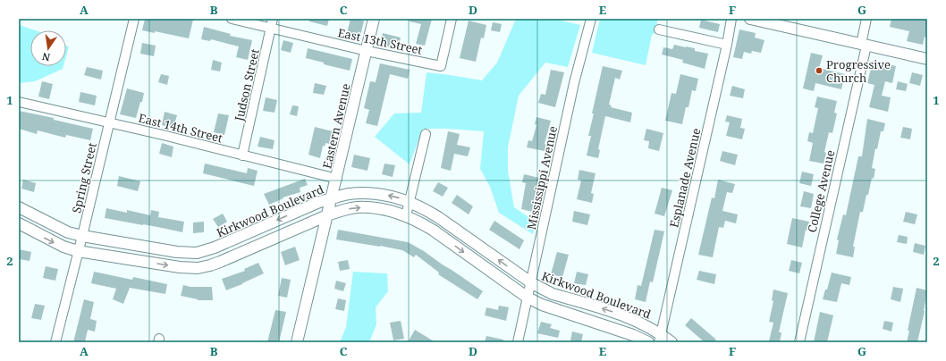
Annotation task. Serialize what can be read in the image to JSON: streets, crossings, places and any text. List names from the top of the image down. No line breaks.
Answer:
{"streets":{"street":["East 13th Street","Judson Street","Eastern Avenue","East 14th Street","Spring Street","Mississippi Avenue","Esplanade Avenue","College Avenue","Kirkwood Boulevard"]},"crossings":[["East 13th Street","Judson Street"],["East 13th Street","Eastern Avenue"],["Judson Street","East 14th Street"],["Eastern Avenue","East 14th Street"],["Eastern Avenue","Kirkwood Boulevard"],["East 14th Street","Spring Street"],["Spring Street","Kirkwood Boulevard"],["Mississippi Avenue","Kirkwood Boulevard"],["Esplanade Avenue","Kirkwood Boulevard"]],"places":["Progressive Church"],"north":"bottom","grid":{"columns":["A","B","C","D","E","F","G"],"rows":["1","2"]}}
